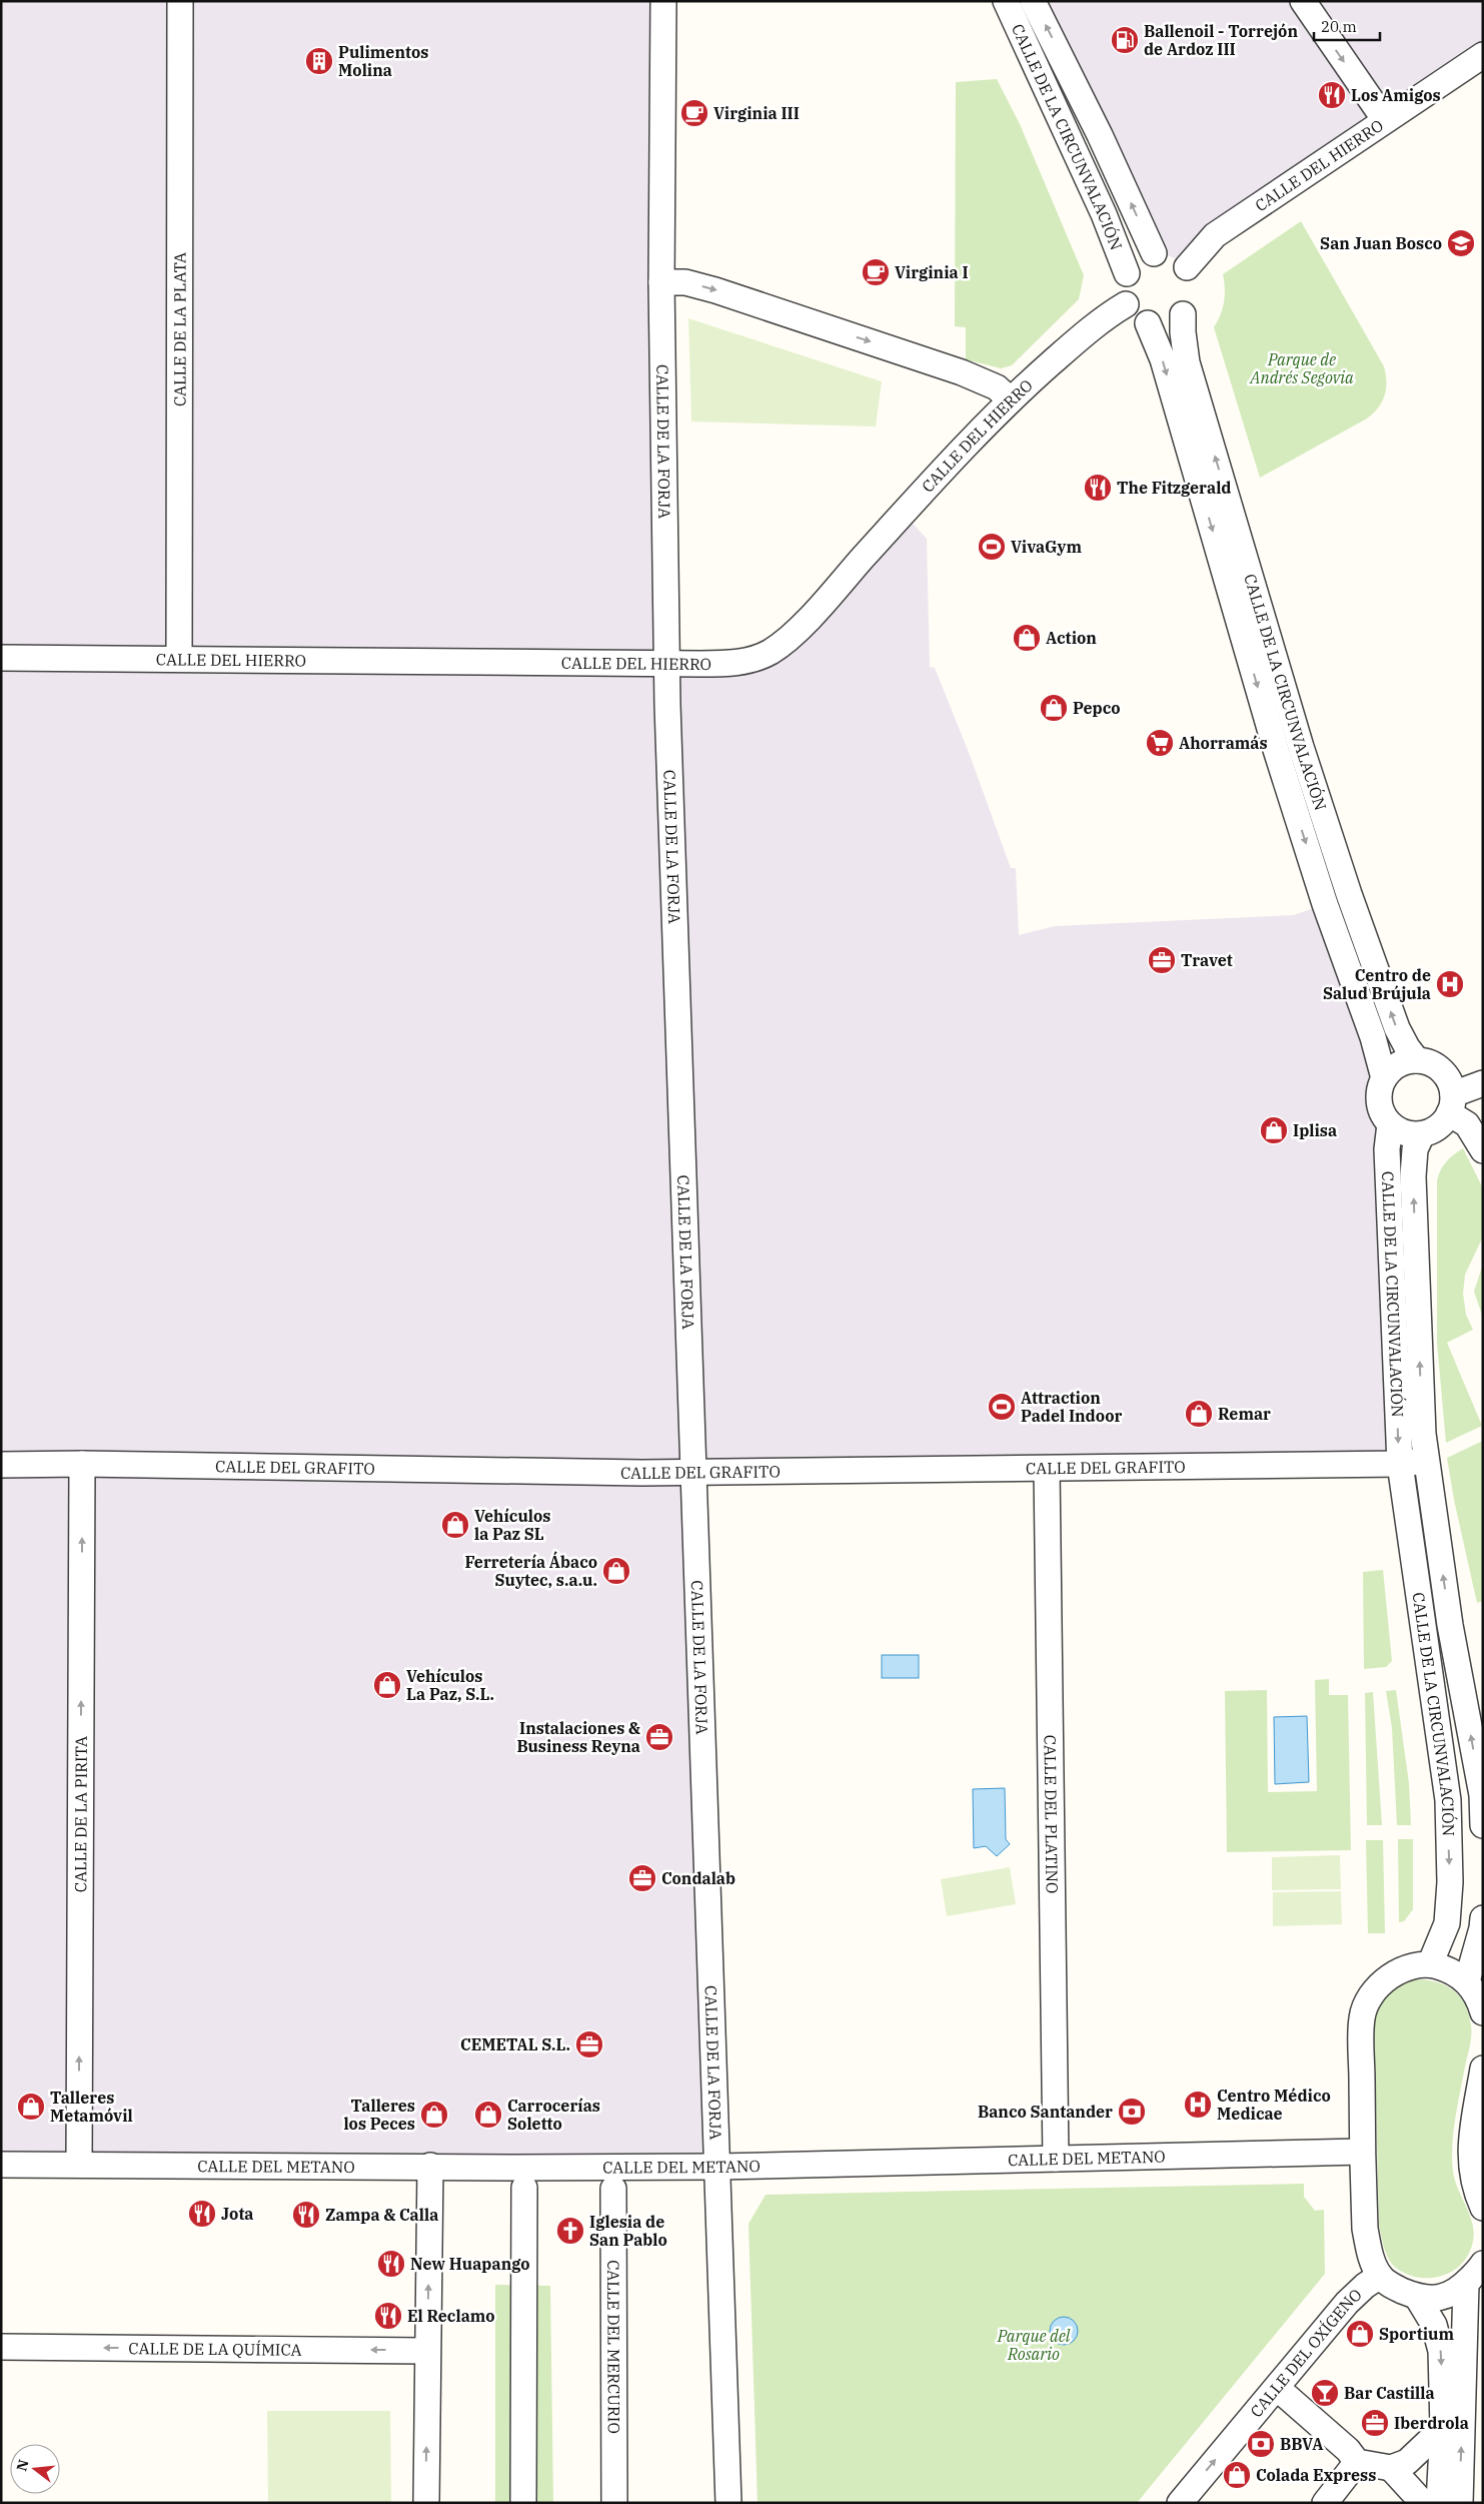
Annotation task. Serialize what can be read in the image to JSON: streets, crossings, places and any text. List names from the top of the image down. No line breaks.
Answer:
{"streets":{"street":["CALLE DE LA CIRCUNVALACIÓN","CALLE DEL HIERRO","CALLE DE LA PLATA","CALLE DE LA FORJA","CALLE DEL GRAFITO","CALLE DE LA PIRITA","CALLE DEL PLATINO","CALLE DEL METANO","CALLE DEL MERCURIO","CALLE DE LA QUÍMICA","CALLE DEL OXÍGENO"]},"crossings":[["CALLE DE LA CIRCUNVALACIÓN","CALLE DEL HIERRO"],["CALLE DE LA CIRCUNVALACIÓN","CALLE DEL GRAFITO"],["CALLE DEL HIERRO","CALLE DE LA PLATA"],["CALLE DEL HIERRO","CALLE DE LA FORJA"],["CALLE DE LA FORJA","CALLE DEL GRAFITO"],["CALLE DE LA FORJA","CALLE DEL METANO"],["CALLE DEL GRAFITO","CALLE DE LA PIRITA"],["CALLE DEL GRAFITO","CALLE DEL PLATINO"],["CALLE DE LA PIRITA","CALLE DEL METANO"],["CALLE DEL PLATINO","CALLE DEL METANO"]],"one_way":["CALLE DE LA PIRITA","CALLE DE LA QUÍMICA"],"parks":["Parque de Andrés Segovia","Parque del Rosario"],"places":{"fuel station":["Ballenoil - Torrejón de Ardoz III"],"building":["Pulimentos Molina"],"restaurant":["Los Amigos","The Fitzgerald","Jota","Zampa & Calla","New Huapango","El Reclamo"],"cafe":["Virginia III","Virginia I"],"school or university":["San Juan Bosco"],"sports":["VivaGym","Attraction Padel Indoor"],"shop":["Action","Pepco","Iplisa","Remar","Vehículos la Paz SL","Ferretería Ábaco Suytec, s.a.u.","Vehículos La Paz, S.L.","Talleres Metamóvil","Talleres los Peces","Carrocerías Soletto","Sportium","Colada Express"],"supermarket":["Ahorramás"],"office":["Travet","Instalaciones & Business Reyna","Condalab","CEMETAL S.L.","Iberdrola"],"hospital":["Centro de Salud Brújula","Centro Médico Medicae"],"bank":["Banco Santander","BBVA"],"church":["Iglesia de San Pablo"],"bar":["Bar Castilla"]},"scale_bar":"20 m","north":"left"}
